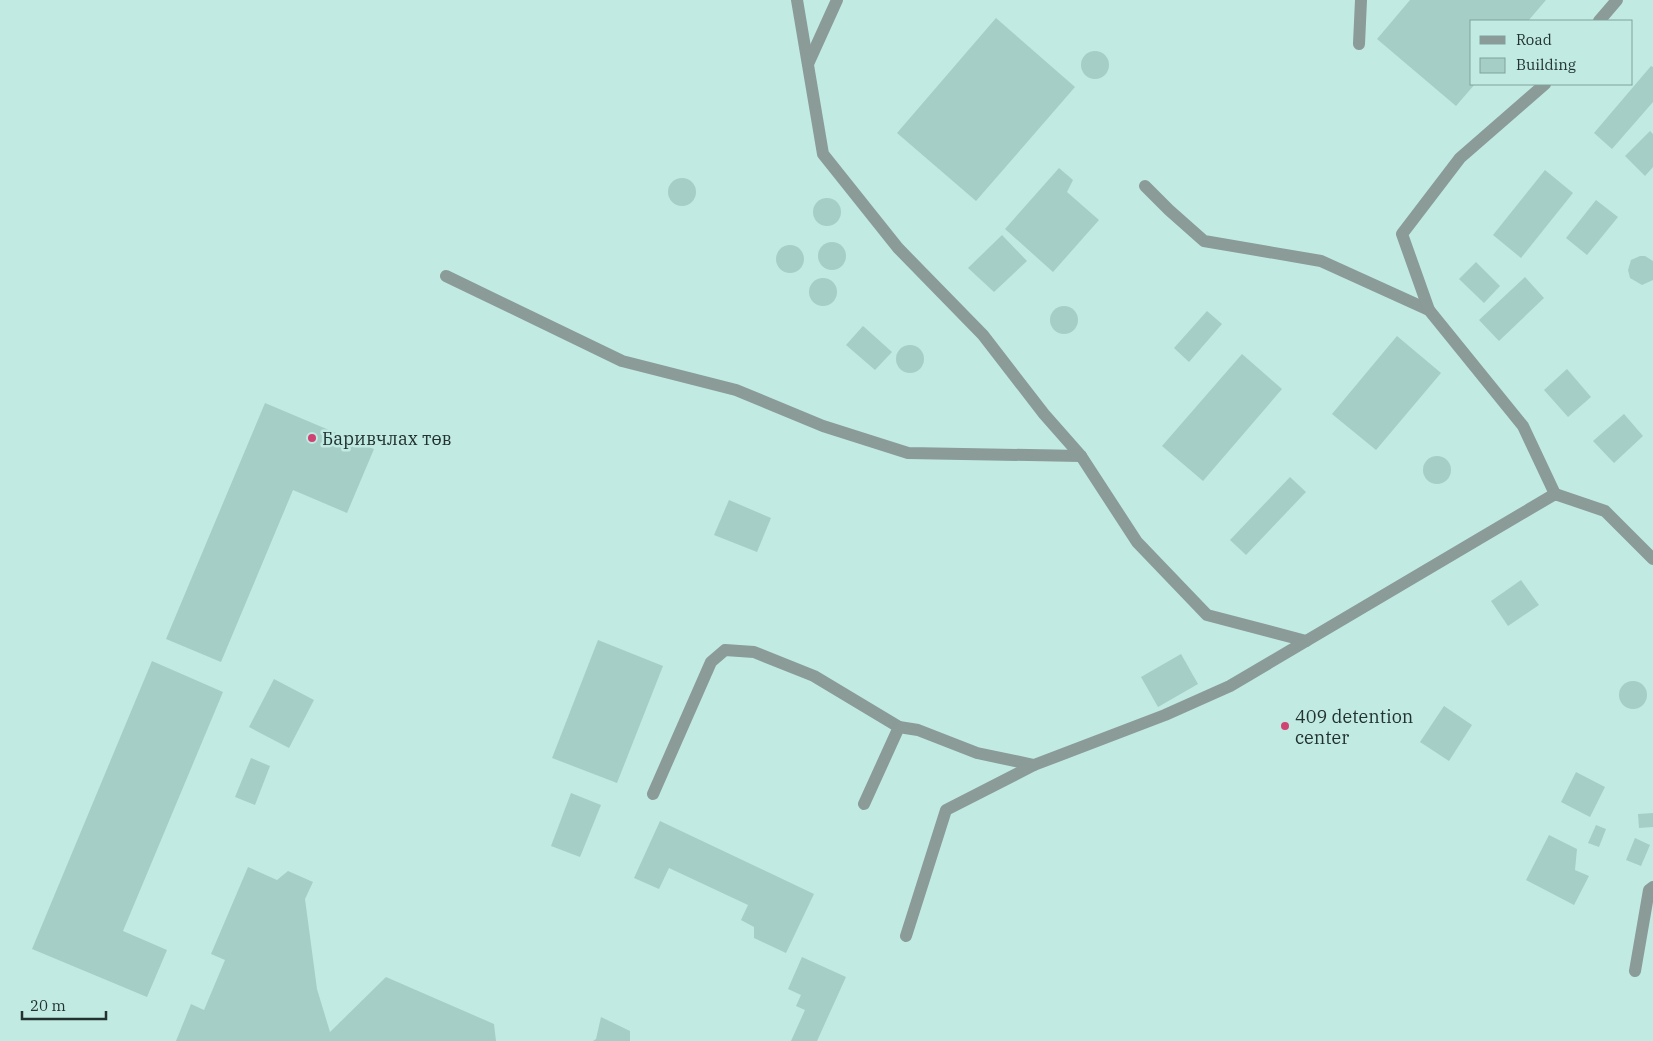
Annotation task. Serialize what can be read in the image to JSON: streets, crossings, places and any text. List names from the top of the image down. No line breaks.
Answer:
{"places":["Баривчлах төв","409 detention center"],"legend":["Road","Building"],"scale_bar":"20 m"}
